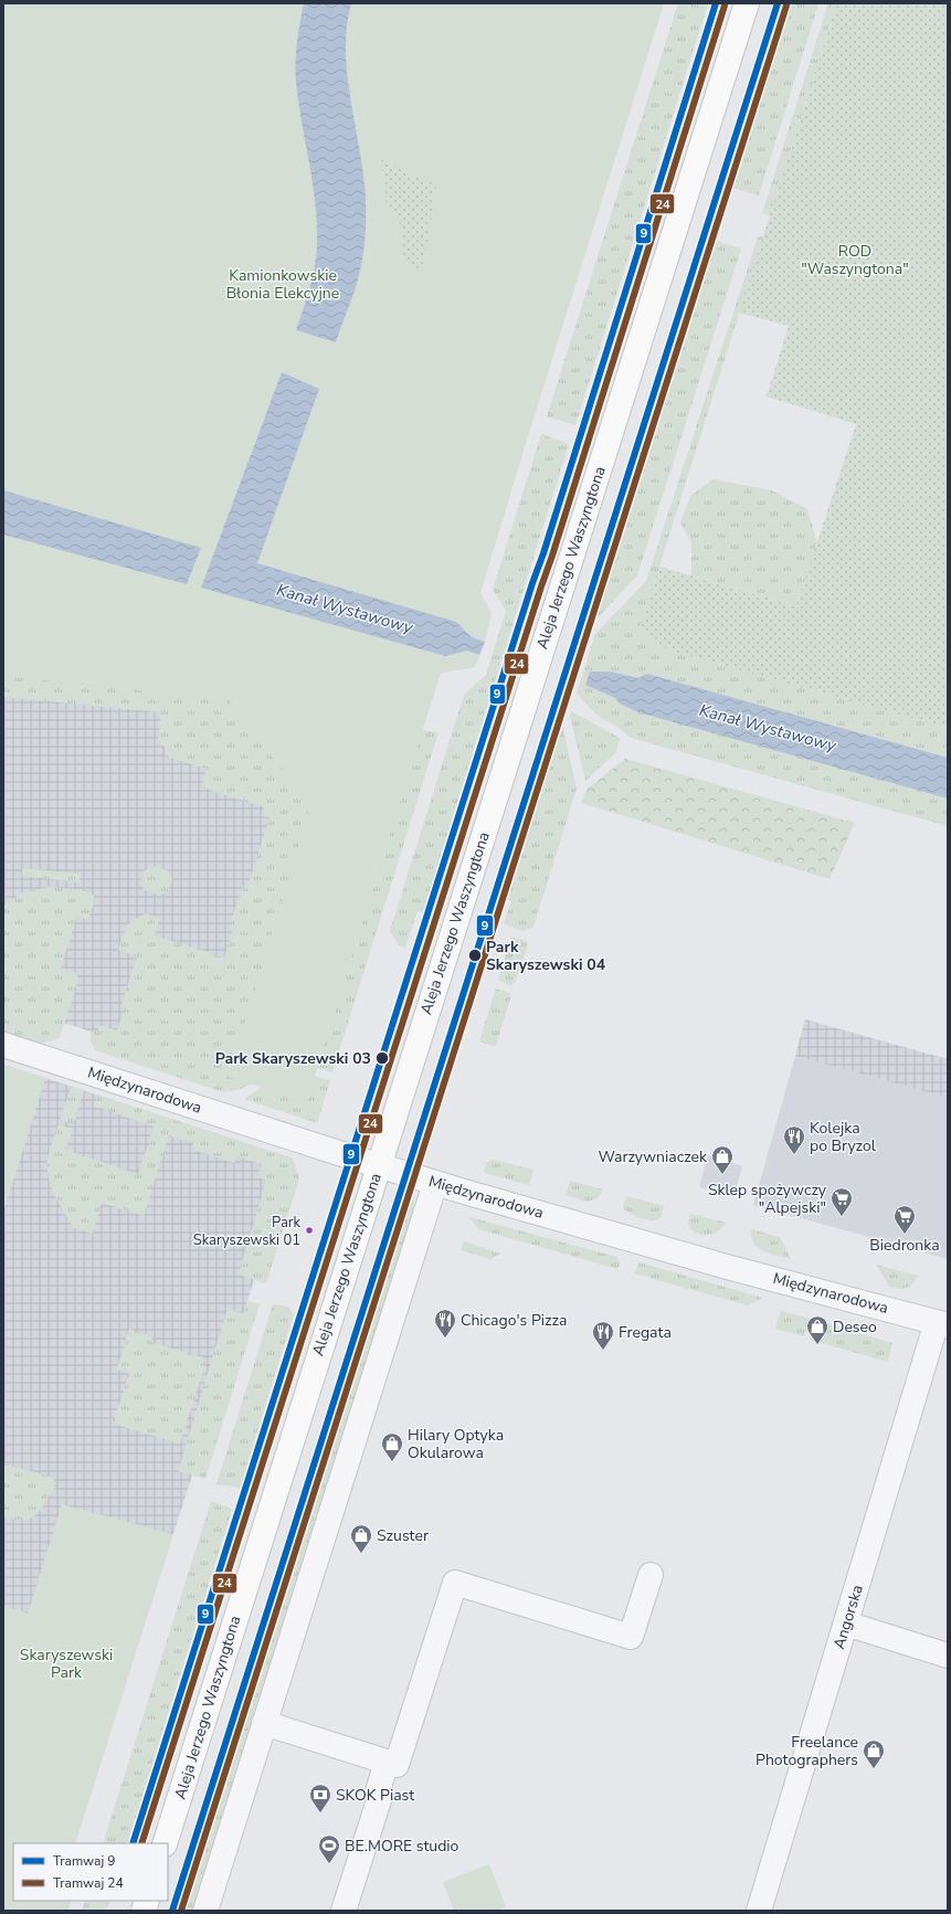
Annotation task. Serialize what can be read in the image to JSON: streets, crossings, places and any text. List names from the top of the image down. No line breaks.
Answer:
{"streets":{"main road":["Aleja Jerzego Waszyngtona"],"street":["Międzynarodowa","Angorska"]},"crossings":[["Aleja Jerzego Waszyngtona","Międzynarodowa"],["Międzynarodowa","Angorska"]],"water":["Kanał Wystawowy"],"parks":["ROD \"Waszyngtona\"","Kamionkowskie Błonia Elekcyjne","Skaryszewski Park"],"places":{"other":["Park Skaryszewski 04","Park Skaryszewski 03","Park Skaryszewski 01"],"restaurant":["Kolejka po Bryzol","Chicago's Pizza","Fregata"],"shop":["Warzywniaczek","Deseo","Hilary Optyka Okularowa","Szuster","Freelance Photographers"],"supermarket":["Sklep spożywczy \"Alpejski\"","Biedronka"],"bank":["SKOK Piast"],"sports":["BE.MORE studio"]},"lines":["tram line 9","tram line 24"],"legend":["Tramwaj 9","Tramwaj 24"]}
